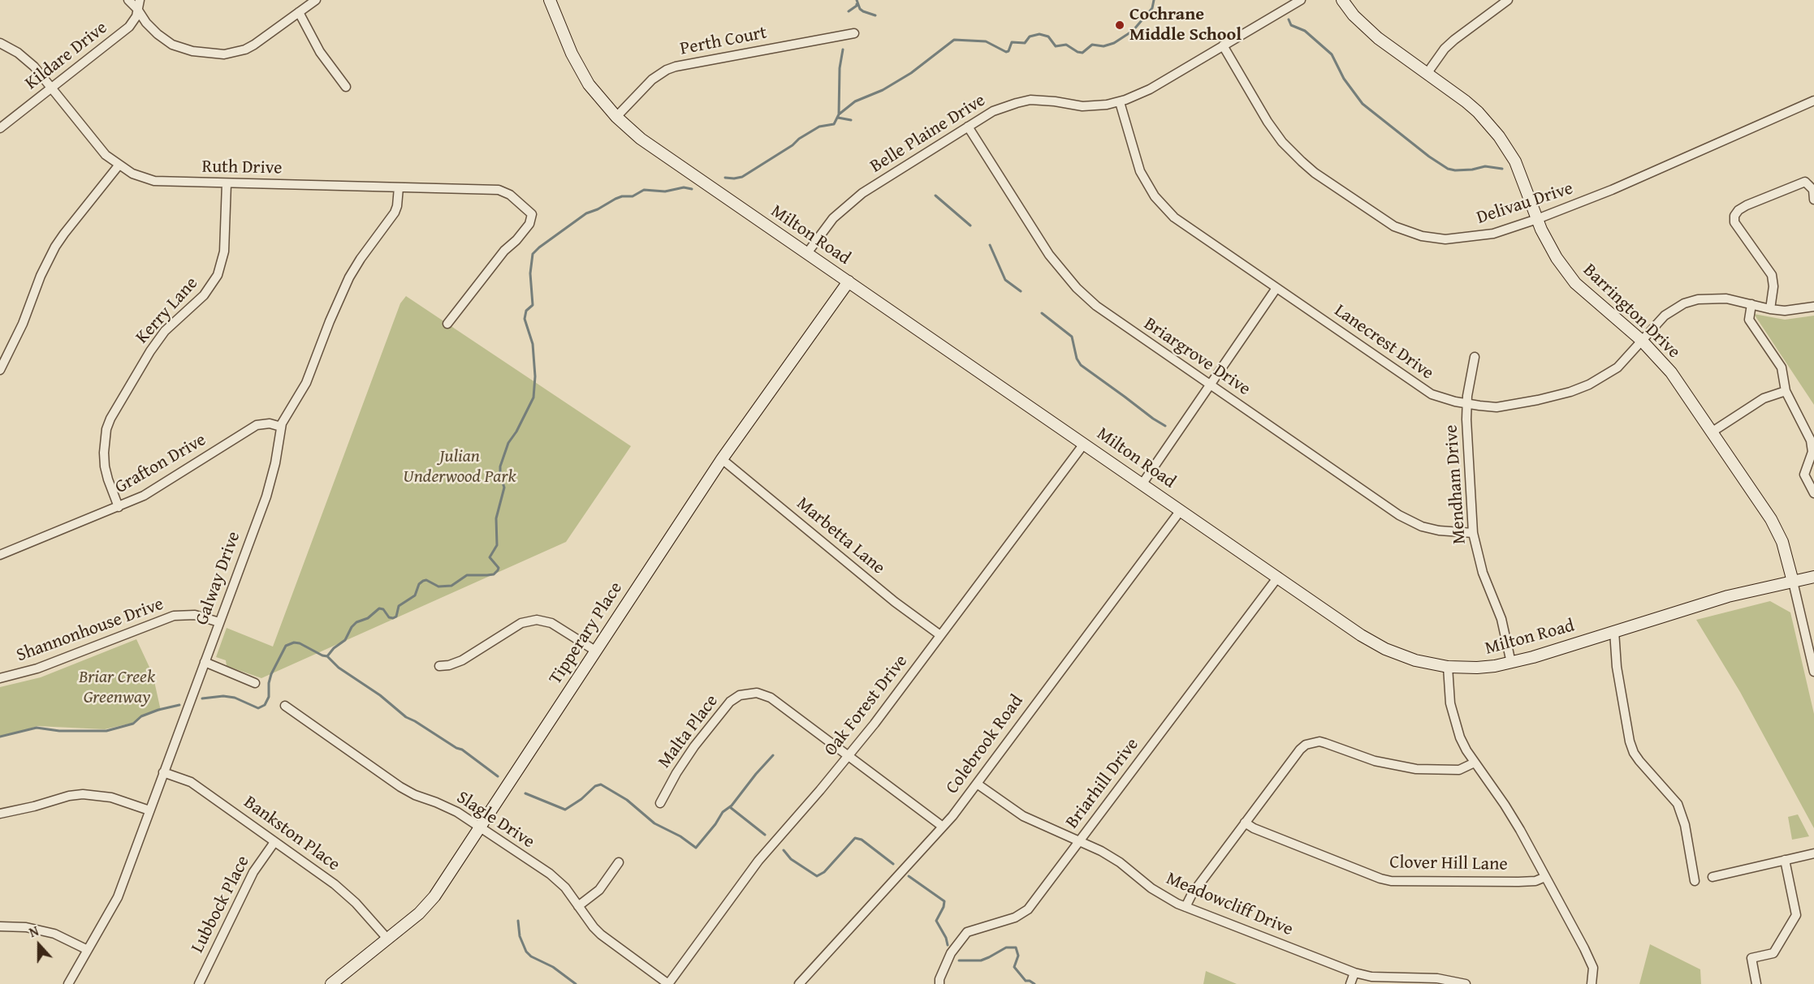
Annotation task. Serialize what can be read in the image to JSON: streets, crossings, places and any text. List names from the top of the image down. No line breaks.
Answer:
{"streets":{"street":["Perth Court","Kildare Drive","Belle Plaine Drive","Ruth Drive","Delivau Drive","Milton Road","Kerry Lane","Barrington Drive","Lanecrest Drive","Briargrove Drive","Grafton Drive","Mendham Drive","Marbetta Lane","Galway Drive","Shannonhouse Drive","Tipperary Place","Oak Forest Drive","Malta Place","Colebrook Road","Briarhill Drive","Slagle Drive","Bankston Place","Clover Hill Lane","Lubbock Place","Meadowcliff Drive"]},"crossings":[["Perth Court","Milton Road"],["Kildare Drive","Ruth Drive"],["Belle Plaine Drive","Delivau Drive"],["Belle Plaine Drive","Milton Road"],["Belle Plaine Drive","Lanecrest Drive"],["Belle Plaine Drive","Briargrove Drive"],["Ruth Drive","Kerry Lane"],["Ruth Drive","Galway Drive"],["Delivau Drive","Barrington Drive"],["Milton Road","Barrington Drive"],["Milton Road","Mendham Drive"],["Milton Road","Tipperary Place"],["Milton Road","Oak Forest Drive"],["Milton Road","Colebrook Road"],["Milton Road","Briarhill Drive"],["Kerry Lane","Grafton Drive"],["Barrington Drive","Lanecrest Drive"],["Lanecrest Drive","Mendham Drive"],["Briargrove Drive","Mendham Drive"],["Grafton Drive","Galway Drive"],["Marbetta Lane","Tipperary Place"],["Marbetta Lane","Oak Forest Drive"],["Galway Drive","Shannonhouse Drive"],["Galway Drive","Bankston Place"],["Tipperary Place","Slagle Drive"],["Tipperary Place","Bankston Place"],["Oak Forest Drive","Malta Place"],["Oak Forest Drive","Slagle Drive"],["Malta Place","Colebrook Road"],["Colebrook Road","Meadowcliff Drive"],["Briarhill Drive","Meadowcliff Drive"],["Bankston Place","Lubbock Place"]],"parks":["Julian Underwood Park","Briar Creek Greenway"],"places":["Cochrane Middle School"],"north":"top"}
